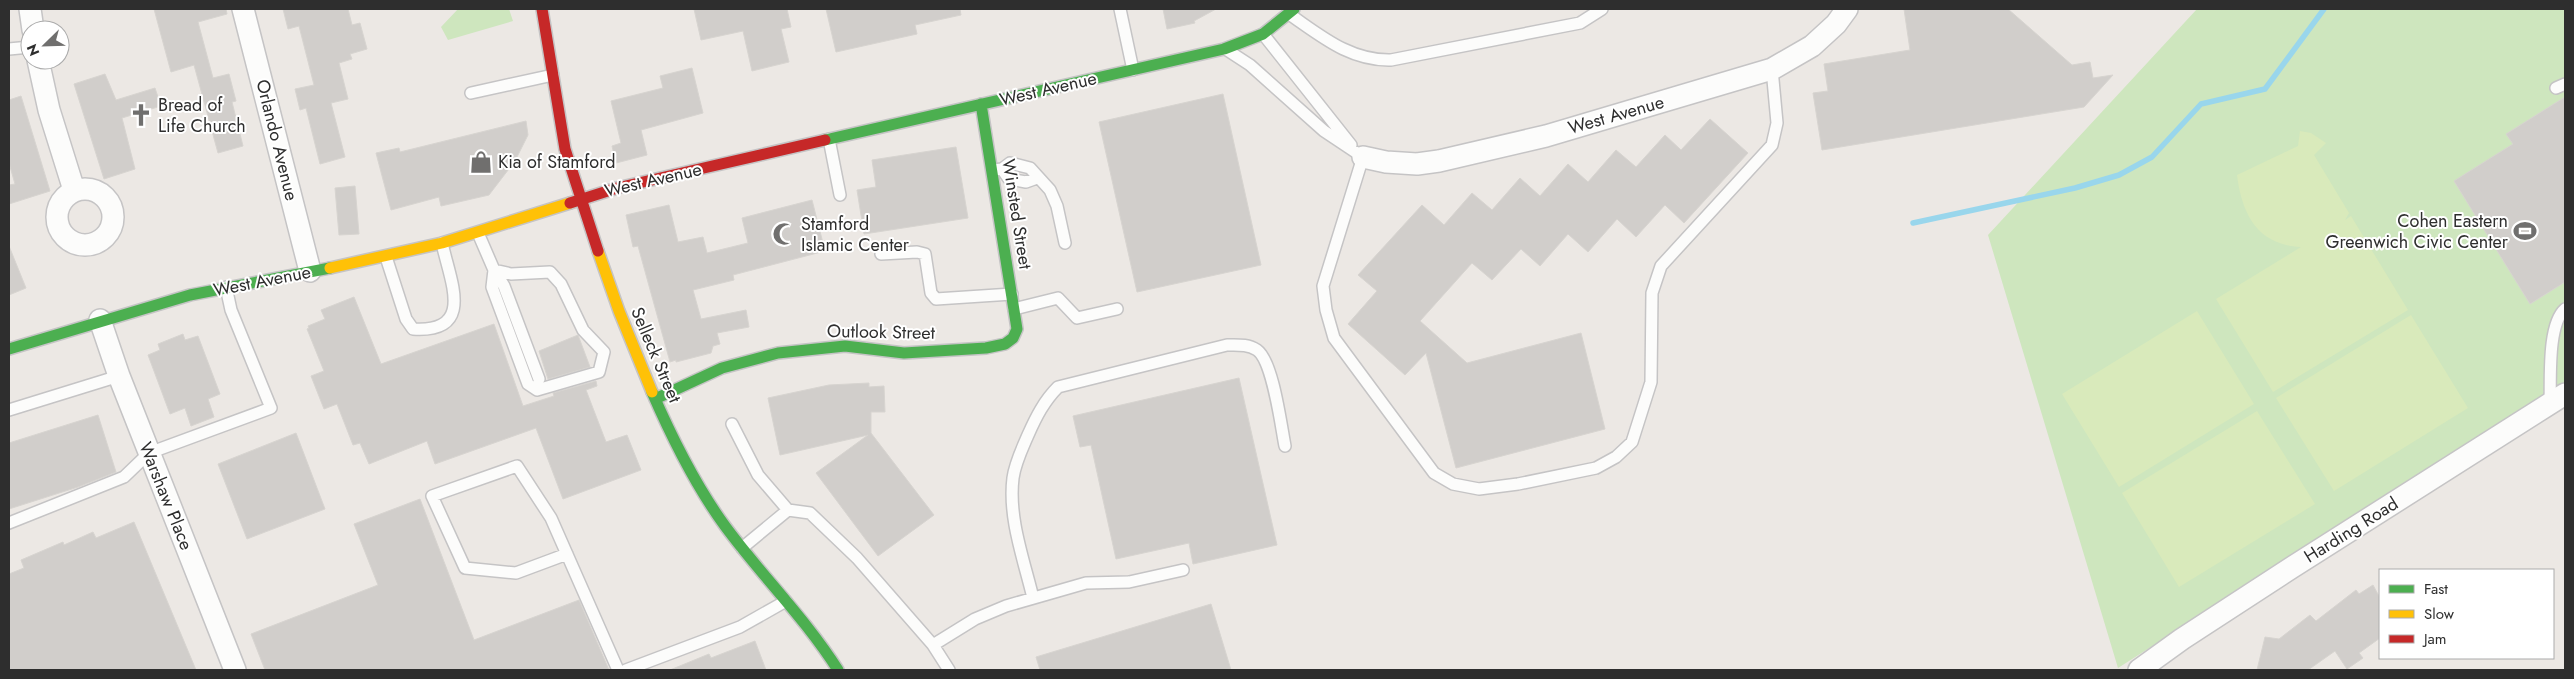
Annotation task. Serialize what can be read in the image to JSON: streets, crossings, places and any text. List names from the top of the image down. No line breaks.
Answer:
{"streets":{"street":["West Avenue","Orlando Avenue","Winsted Street","Outlook Street","Selleck Street","Warshaw Place","Harding Road"]},"crossings":[["West Avenue","Orlando Avenue"],["West Avenue","Winsted Street"],["West Avenue","Selleck Street"],["West Avenue","Warshaw Place"],["Winsted Street","Outlook Street"],["Outlook Street","Selleck Street"]],"places":{"church":["Bread of Life Church"],"shop":["Kia of Stamford"],"sports":["Cohen Eastern Greenwich Civic Center"],"mosque":["Stamford Islamic Center"]},"legend":["Fast","Slow","Jam"],"north":"bottom left"}
